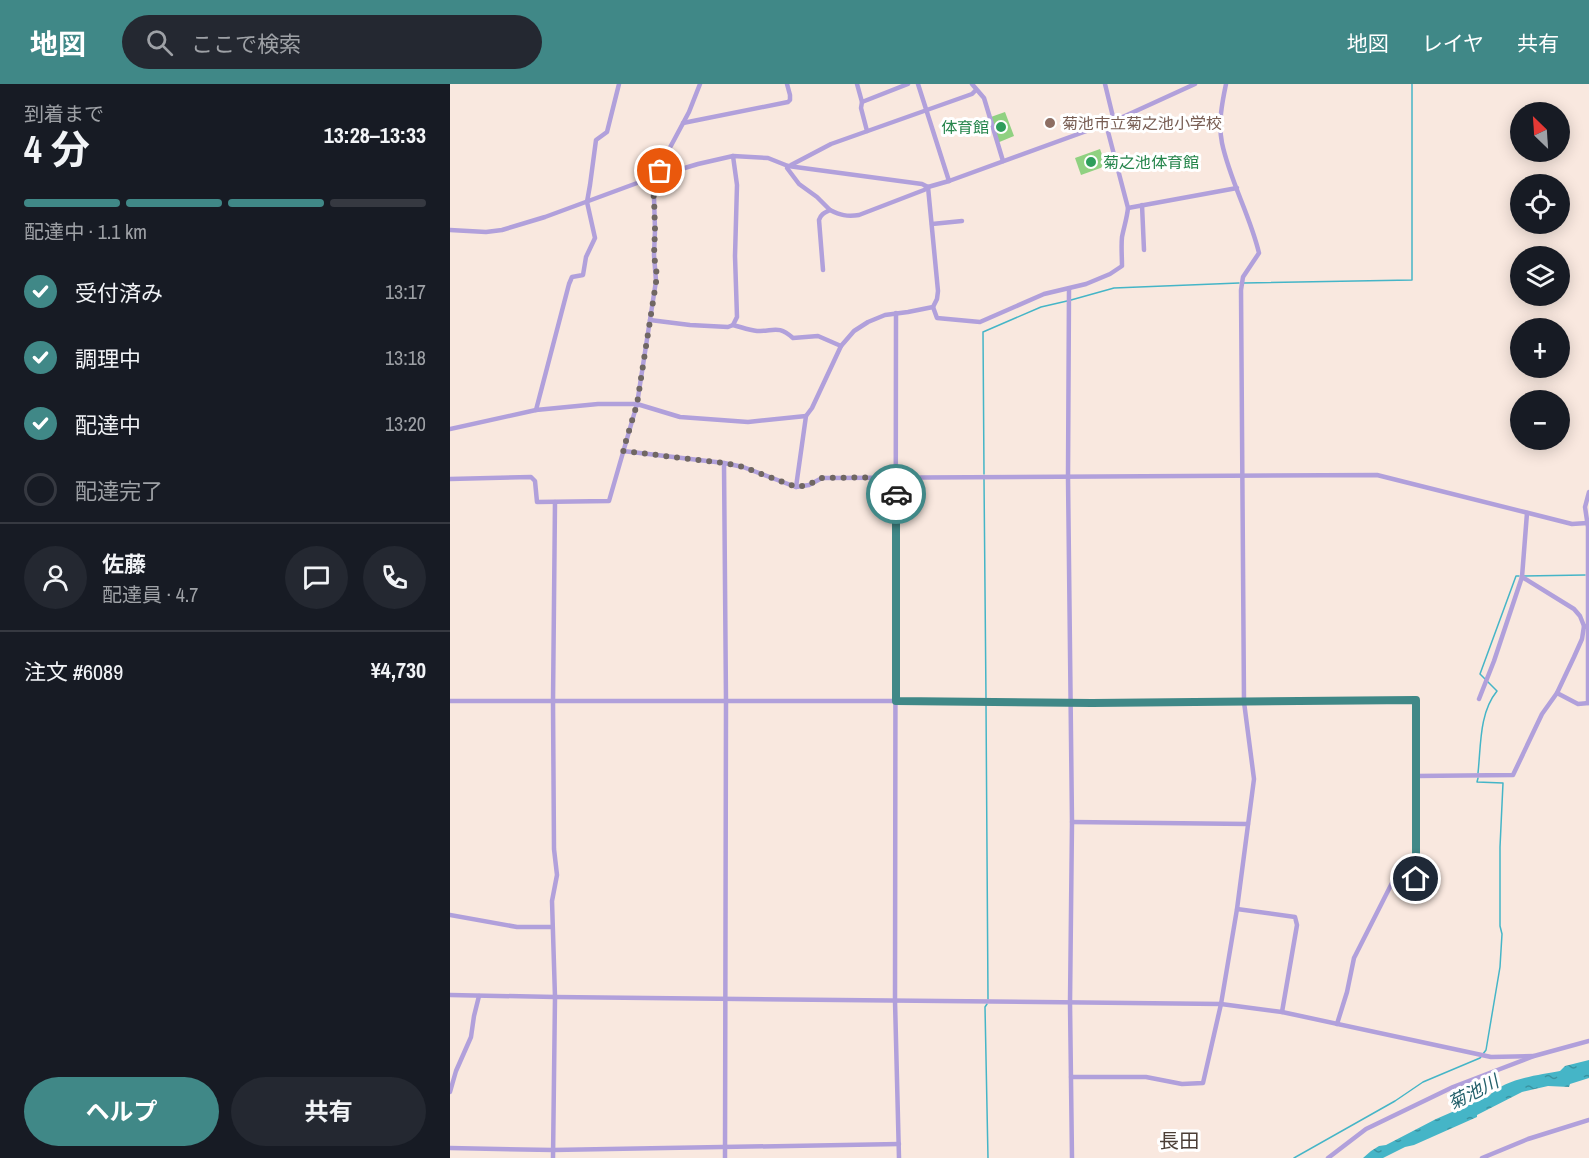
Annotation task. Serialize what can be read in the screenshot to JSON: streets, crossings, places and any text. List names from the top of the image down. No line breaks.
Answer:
{"districts":["長田"],"water":["菊池川"],"places":["菊池市立菊之池小学校","体育館","菊之池体育館"],"north":"top left","page":{"header":"地図","search":"ここで検索","nav":["地図","レイヤ","共有"],"heading":["4 分","到着まで","13:28–13:33"],"panel":["佐藤","配達員 · 4.7","注文 #6089","¥4,730"],"map_buttons":["+","−"],"bar":"配達中 · 1.1 km","list":[["受付済み","13:17"],["調理中","13:18"],["配達中","13:20"],"配達完了"],"buttons":["ヘルプ","共有"]}}
